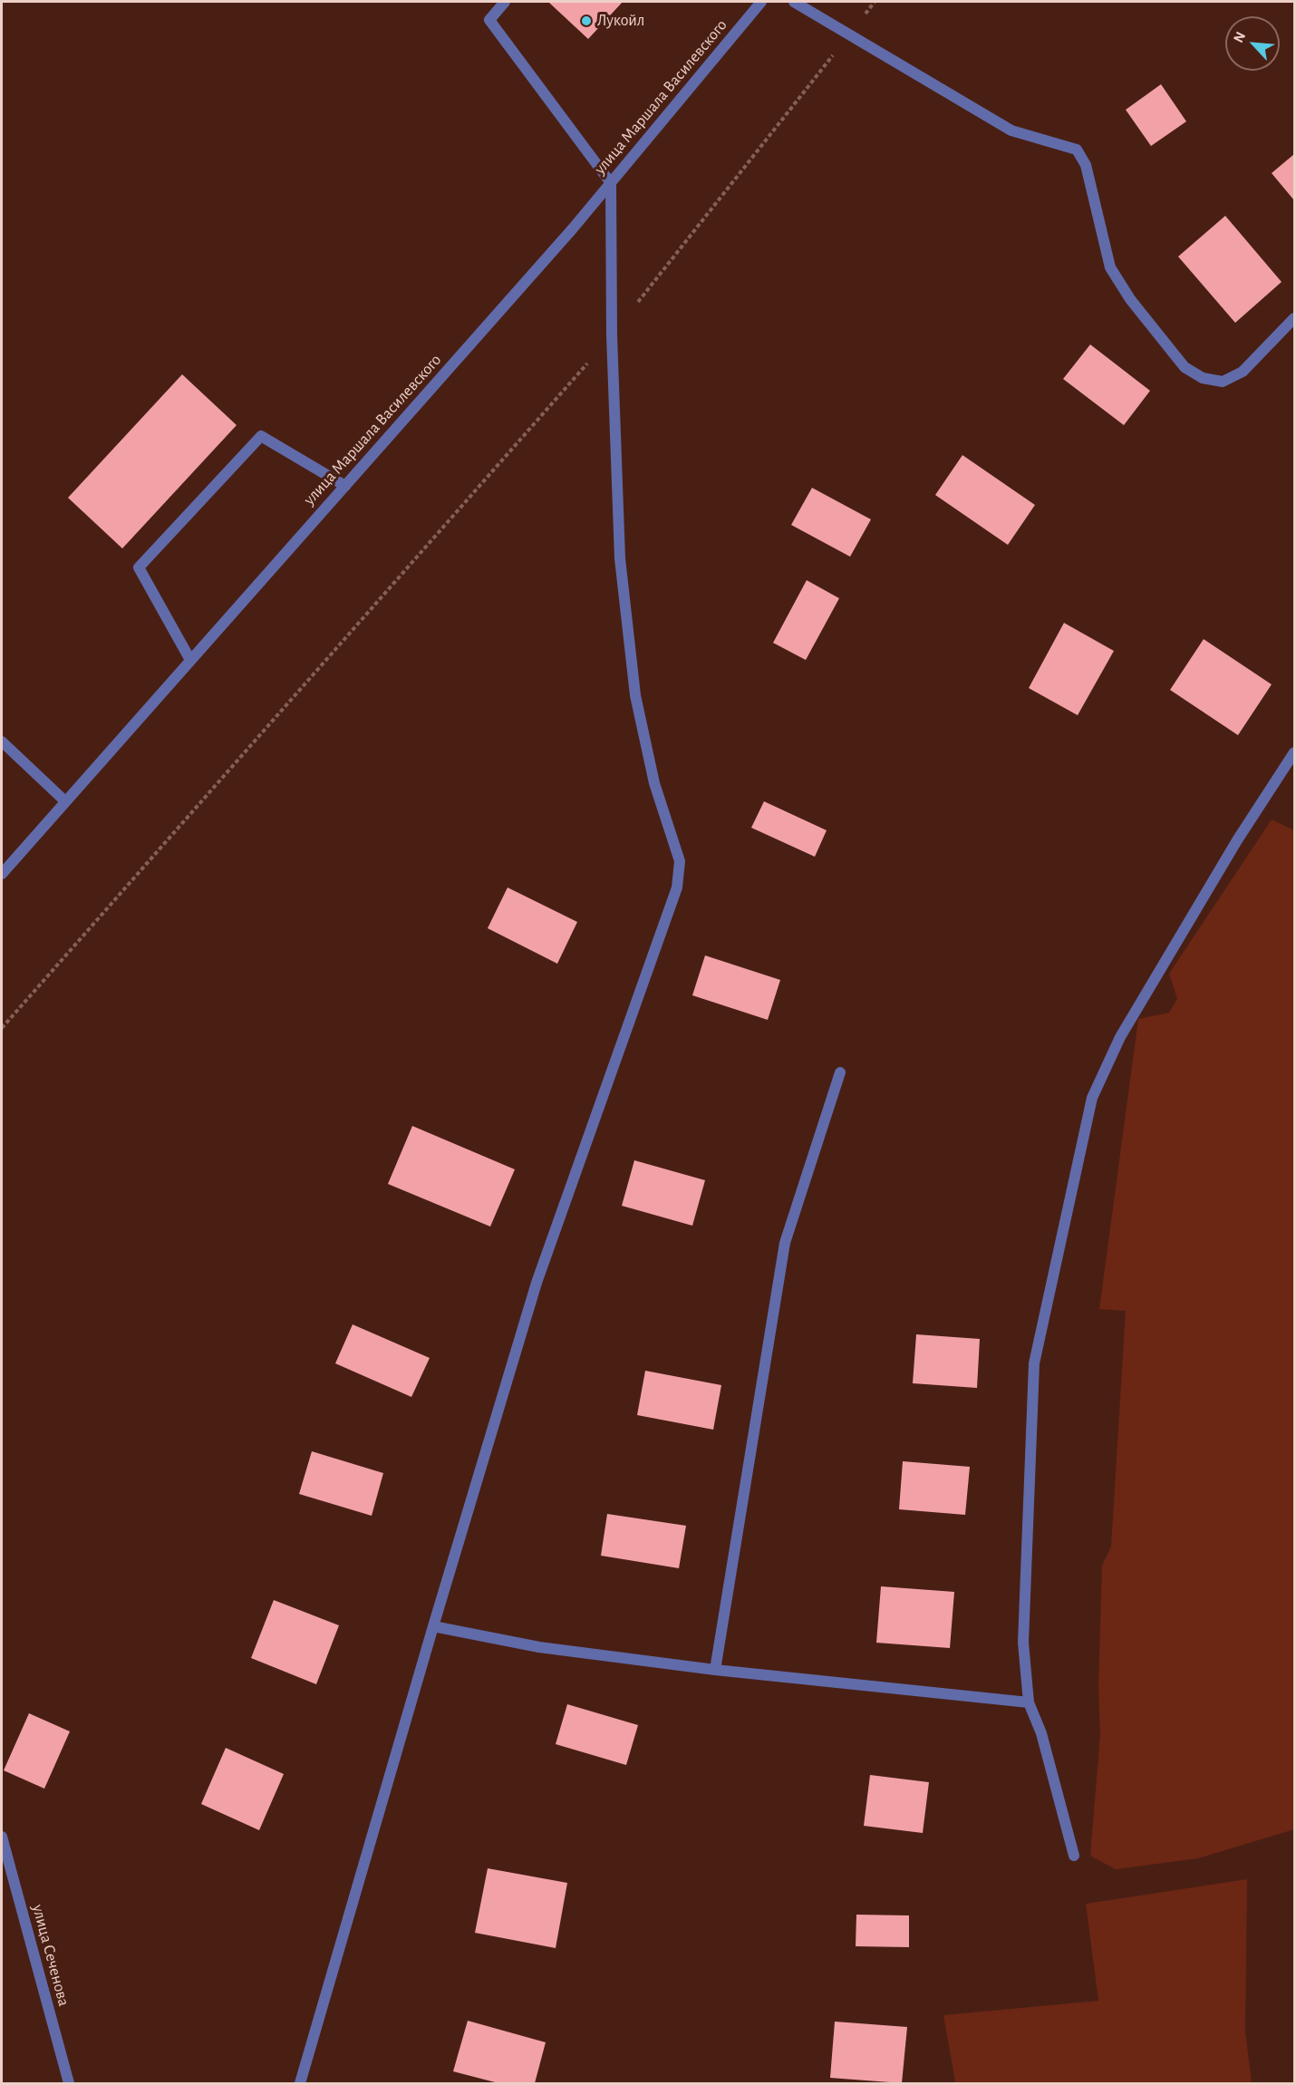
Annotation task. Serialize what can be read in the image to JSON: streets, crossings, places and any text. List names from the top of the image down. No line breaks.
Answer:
{"streets":{"street":["улица Маршала Василевского","улица Сеченова"]},"places":["Лукойл"],"north":"top left"}
